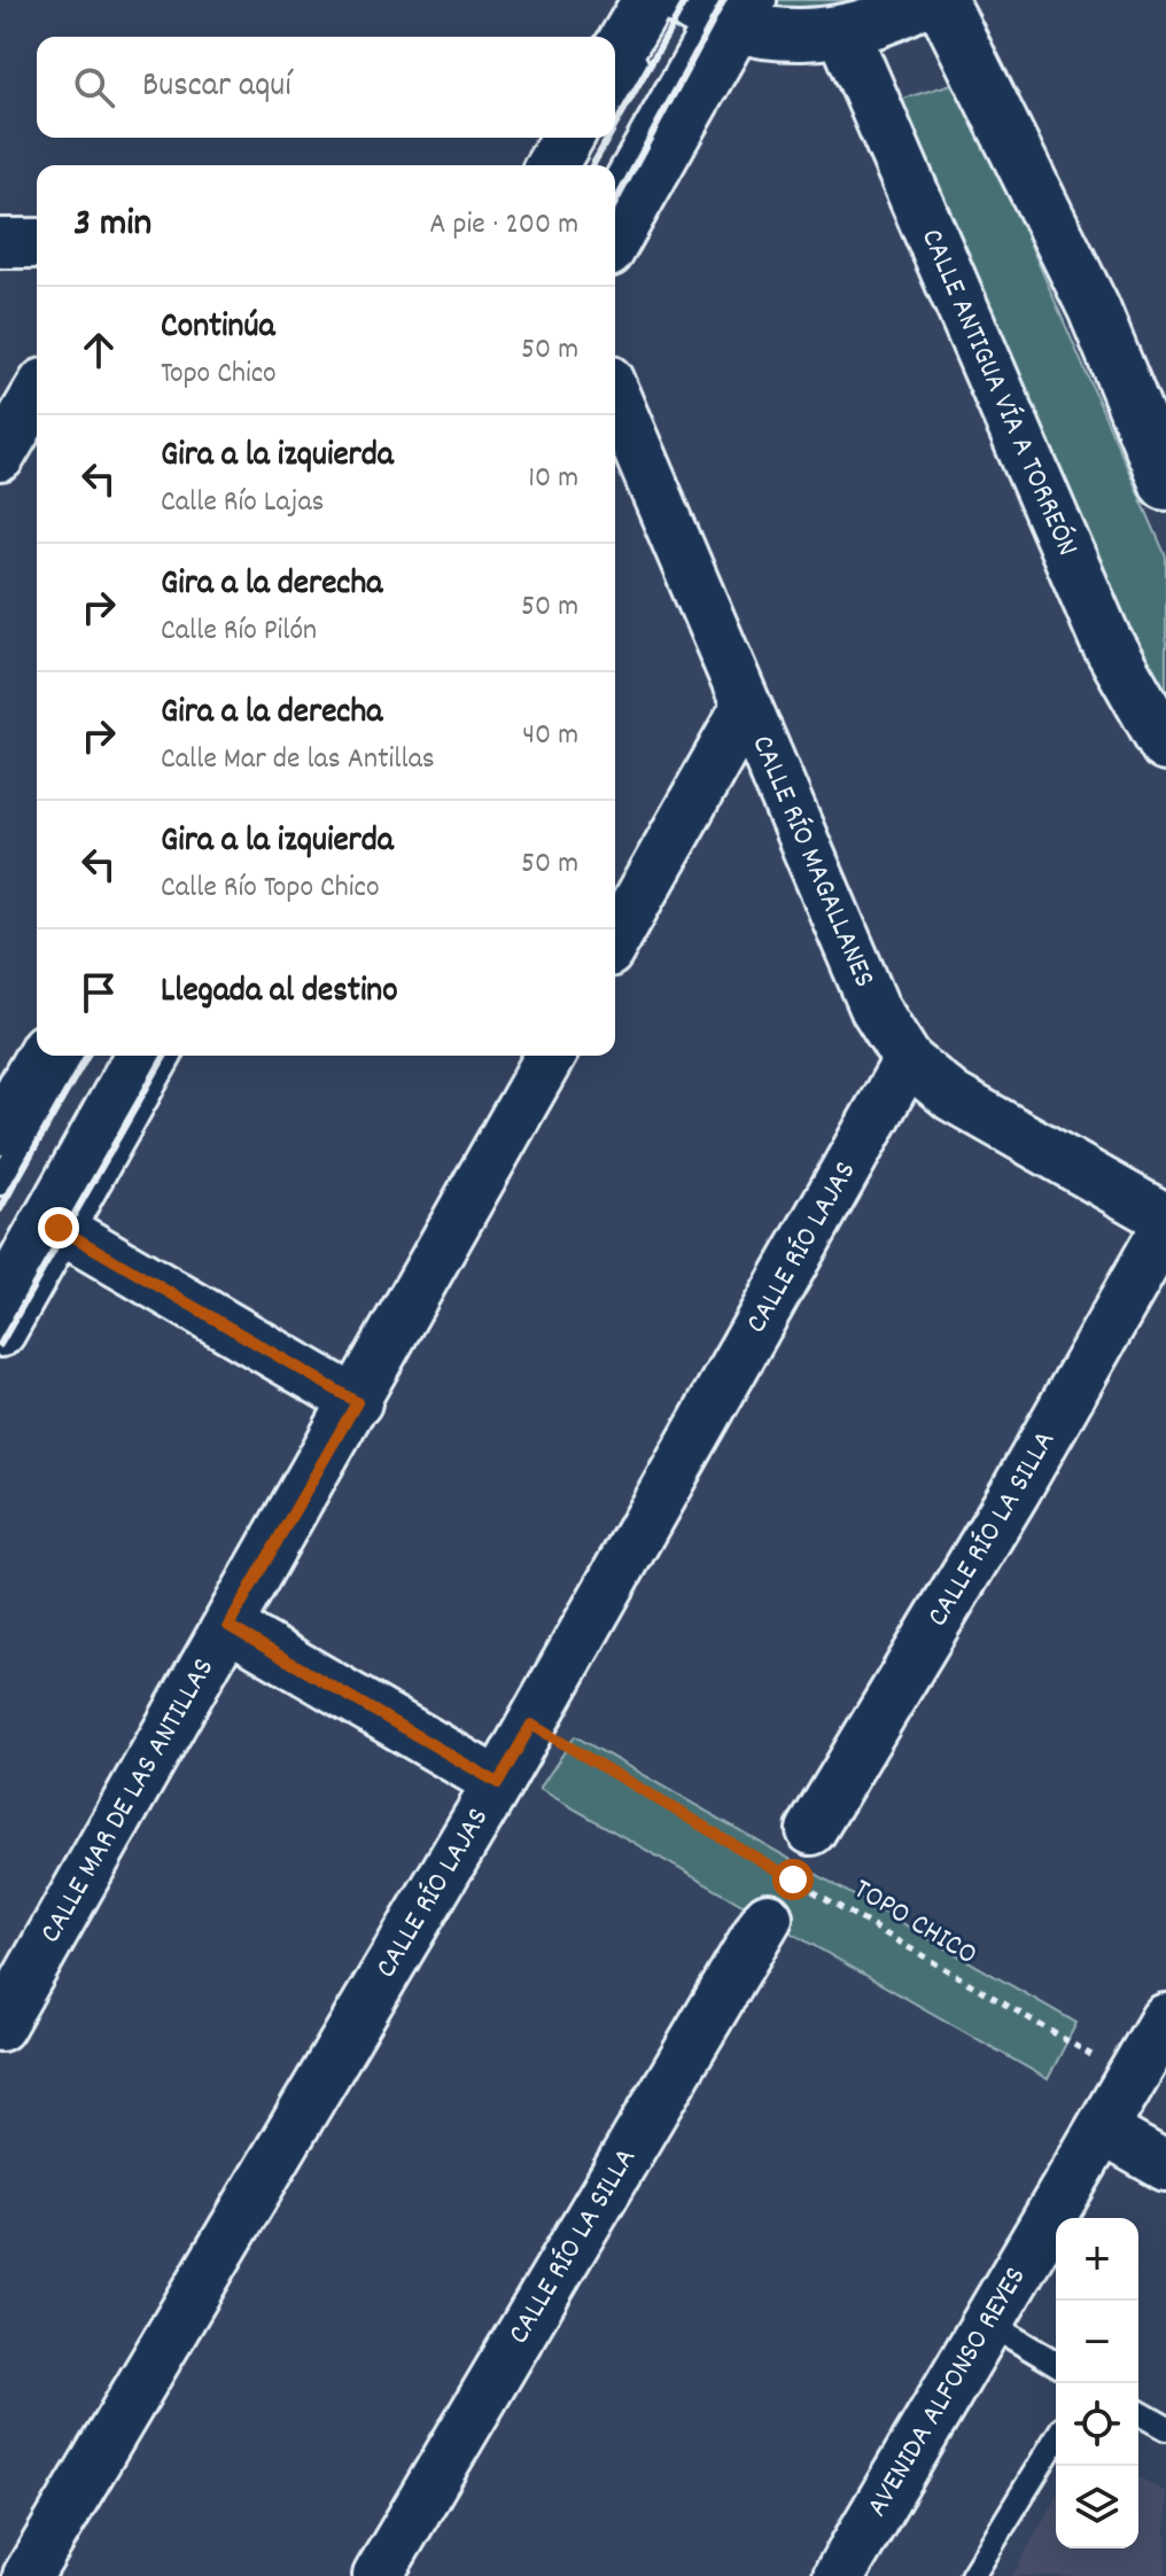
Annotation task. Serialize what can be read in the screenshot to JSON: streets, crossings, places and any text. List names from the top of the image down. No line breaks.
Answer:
{"streets":{"street":["CALLE ANTIGUA VÍA A TORREÓN","CALLE RÍO MAGALLANES","CALLE RÍO LAJAS","CALLE RÍO LA SILLA","CALLE MAR DE LAS ANTILLAS","AVENIDA ALFONSO REYES"],"path":["TOPO CHICO"]},"crossings":[["CALLE RÍO MAGALLANES","CALLE RÍO LAJAS"],["CALLE RÍO LAJAS","TOPO CHICO"],["TOPO CHICO","AVENIDA ALFONSO REYES"]],"page":{"search":"Buscar aquí","heading":["3 min","A pie · 200 m"],"list":[["Continúa","Topo Chico","50 m"],["Gira a la izquierda","Calle Río Lajas","10 m"],["Gira a la derecha","Calle Río Pilón","50 m"],["Gira a la derecha","Calle Mar de las Antillas","40 m"],["Gira a la izquierda","Calle Río Topo Chico","50 m"],"Llegada al destino"],"map_buttons":["+","−"]}}
